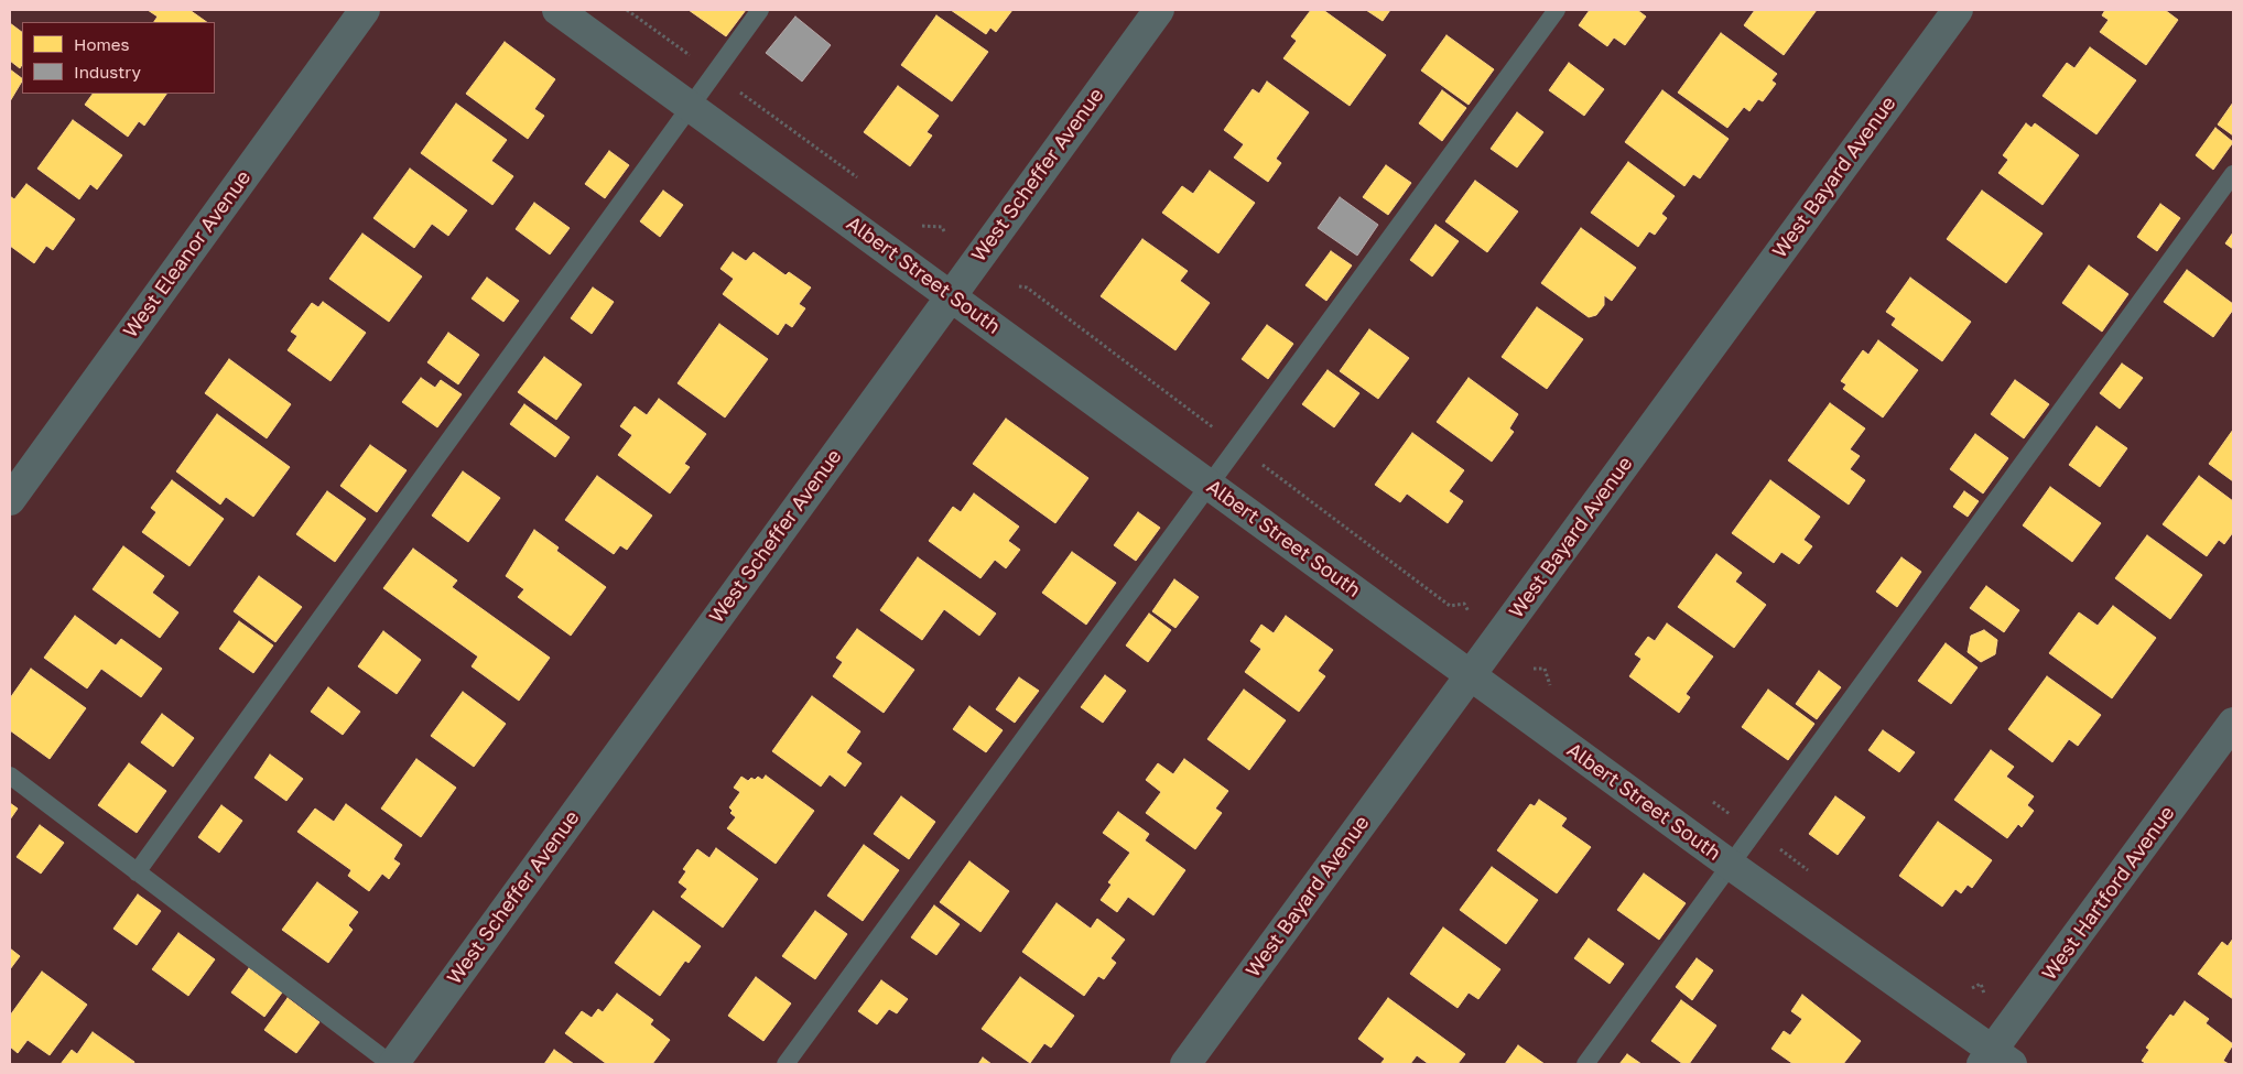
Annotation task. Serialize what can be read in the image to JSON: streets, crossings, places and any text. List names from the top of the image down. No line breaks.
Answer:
{"streets":{"street":["West Scheffer Avenue","West Bayard Avenue","West Eleanor Avenue","Albert Street South","West Hartford Avenue"]},"crossings":[["West Scheffer Avenue","Albert Street South"],["West Bayard Avenue","Albert Street South"],["Albert Street South","West Hartford Avenue"]],"legend":["Homes","Industry"]}
